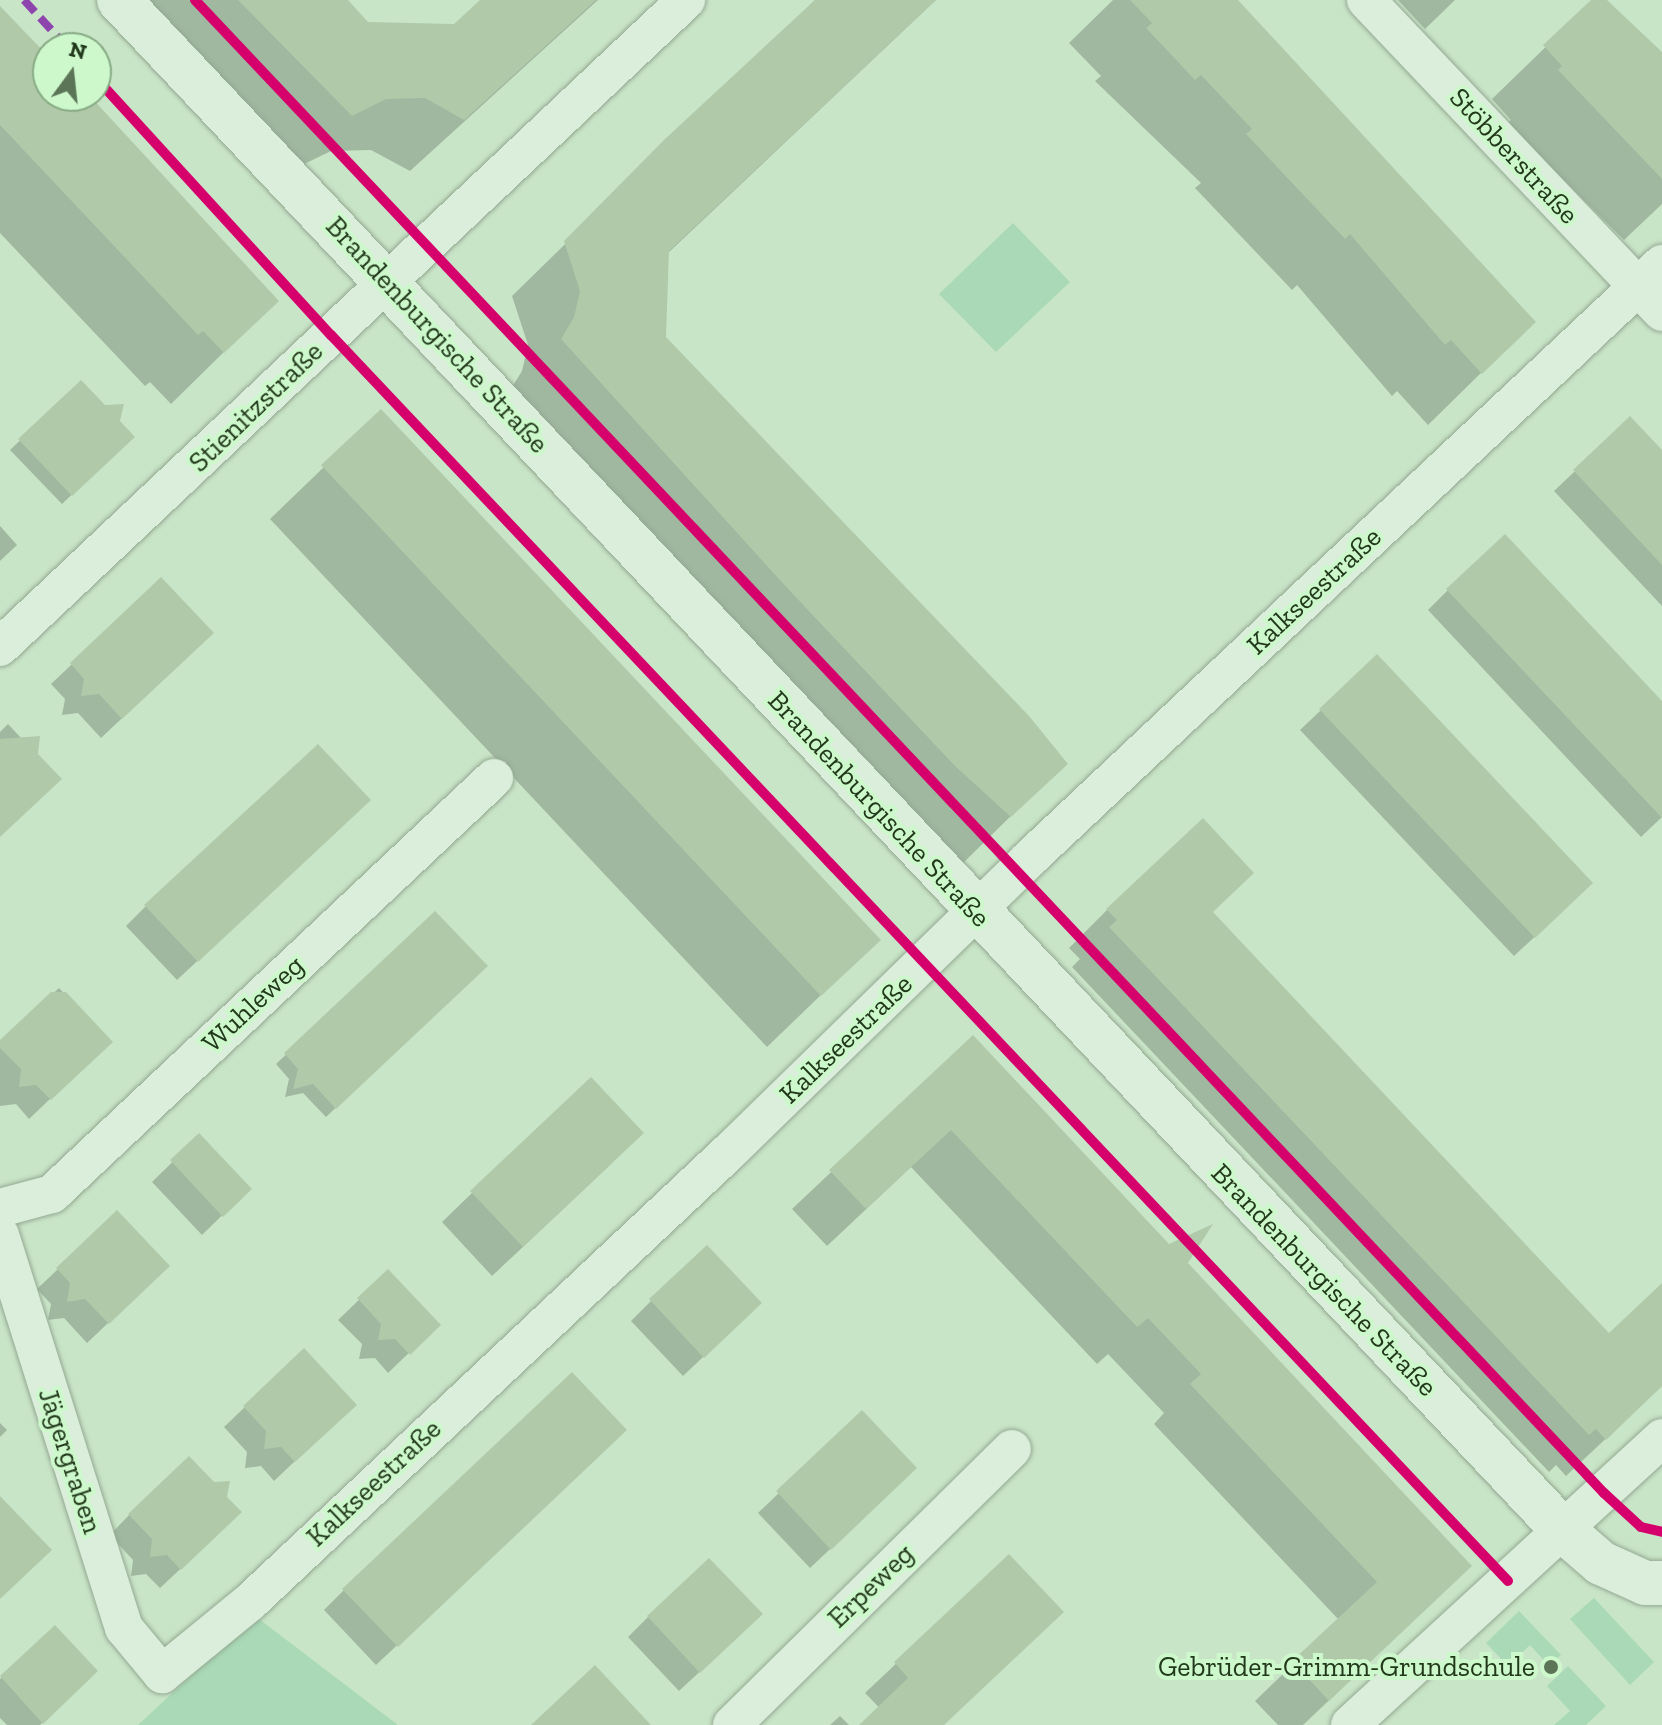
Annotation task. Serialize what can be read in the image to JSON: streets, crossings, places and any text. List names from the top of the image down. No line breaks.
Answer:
{"streets":{"street":["Stöbberstraße","Brandenburgische Straße","Stienitzstraße","Kalkseestraße","Wuhleweg","Jägergraben","Erpeweg"]},"crossings":[["Stöbberstraße","Kalkseestraße"],["Brandenburgische Straße","Stienitzstraße"],["Brandenburgische Straße","Kalkseestraße"],["Kalkseestraße","Jägergraben"]],"places":["Gebrüder-Grimm-Grundschule"],"north":"top"}
